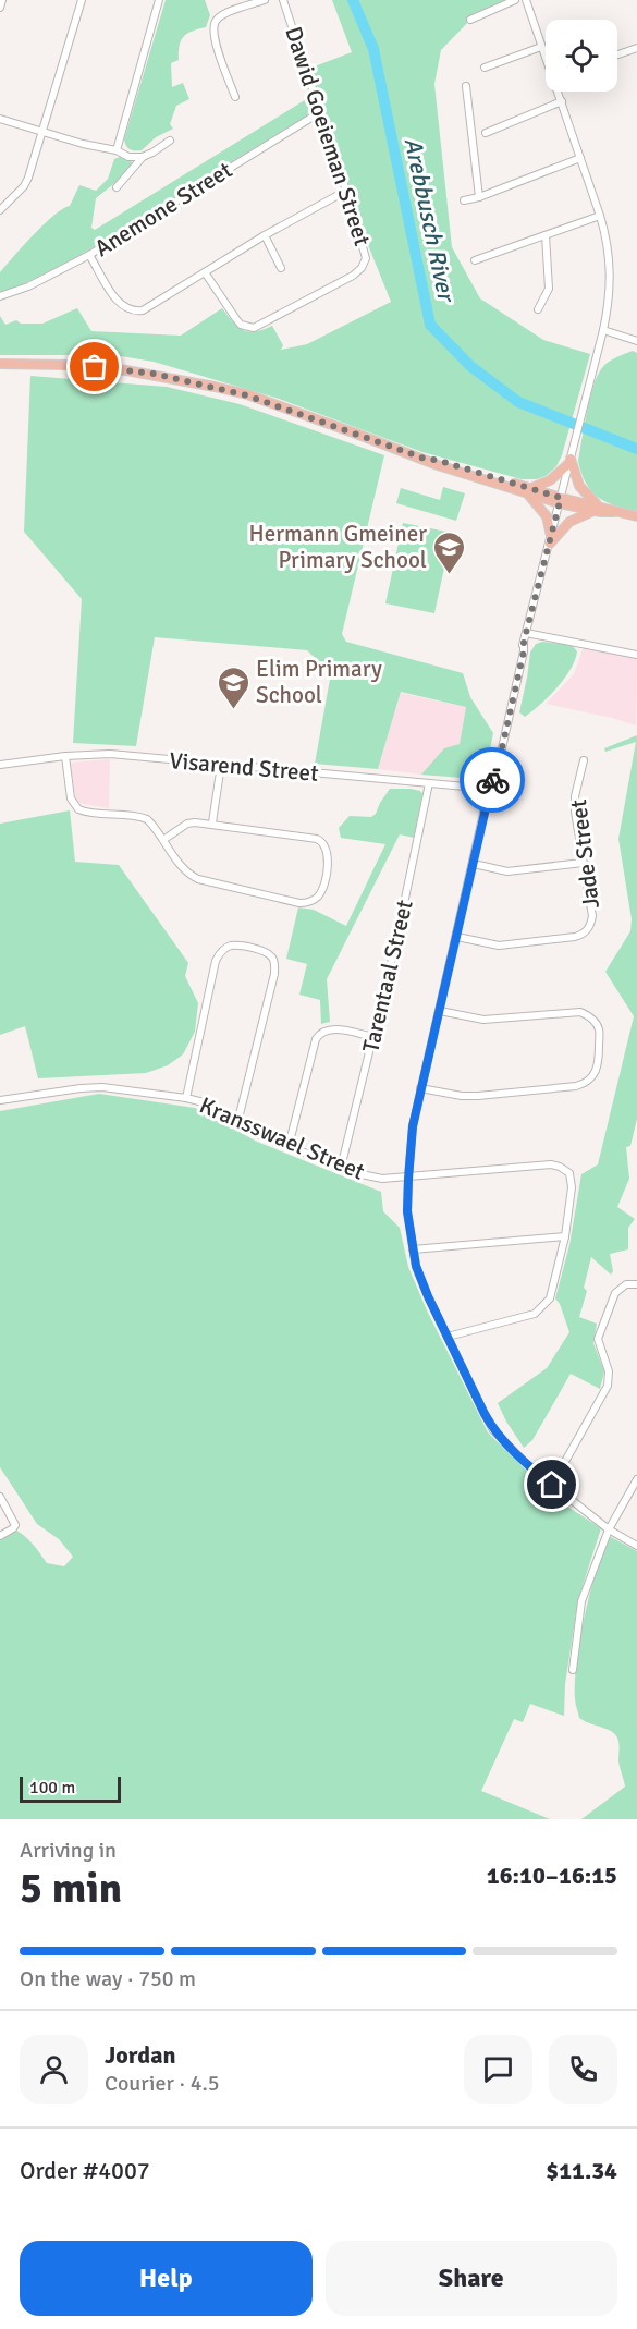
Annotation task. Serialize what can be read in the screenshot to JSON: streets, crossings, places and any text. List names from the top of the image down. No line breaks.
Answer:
{"streets":{"street":["Dawid Goeieman Street","Anemone Street","Visarend Street","Jade Street","Tarentaal Street","Kransswael Street"]},"crossings":[["Dawid Goeieman Street","Anemone Street"],["Visarend Street","Tarentaal Street"],["Tarentaal Street","Kransswael Street"]],"water":["Arebbusch River"],"places":{"school or university":["Hermann Gmeiner Primary School","Elim Primary School"]},"scale_bar":"100 m","page":{"scale":"100 m","heading":["5 min","Arriving in","16:10–16:15"],"panel":["Jordan","Courier · 4.5","Order #4007","$11.34"],"bar":"On the way · 750 m","buttons":["Help","Share"]}}
